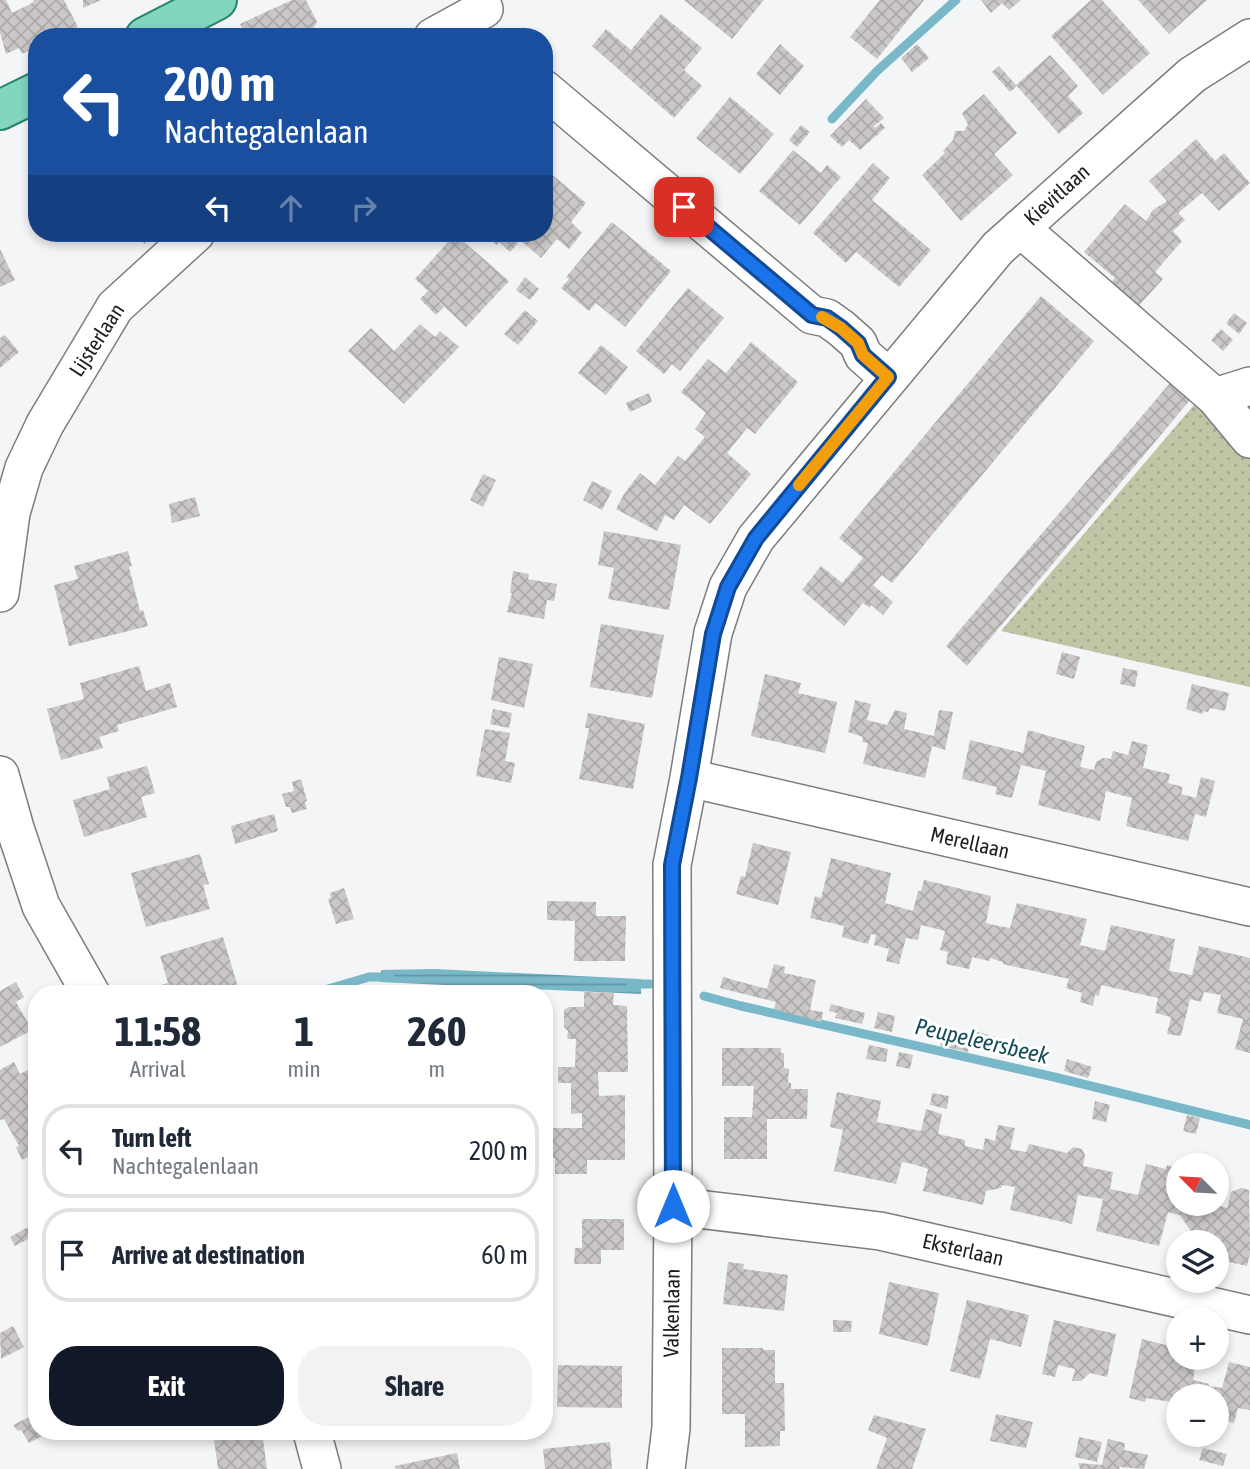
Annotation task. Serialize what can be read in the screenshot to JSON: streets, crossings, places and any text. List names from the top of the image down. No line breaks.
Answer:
{"streets":{"street":["Kievitlaan","Lijsterlaan","Merellaan","Eksterlaan","Valkenlaan"]},"crossings":[["Kievitlaan","Valkenlaan"],["Merellaan","Valkenlaan"],["Eksterlaan","Valkenlaan"]],"water":["Peupeleersbeek"],"north":"top left","page":{"turn":["200 m","Nachtegalenlaan"],"eta":["11:58","Arrival","1","min","260","m"],"list":[{"name":"Turn left","note":"Nachtegalenlaan","value":"200 m"},{"name":"Arrive at destination","value":"60 m"}],"map_buttons":["+","−"],"buttons":["Exit","Share"]}}
